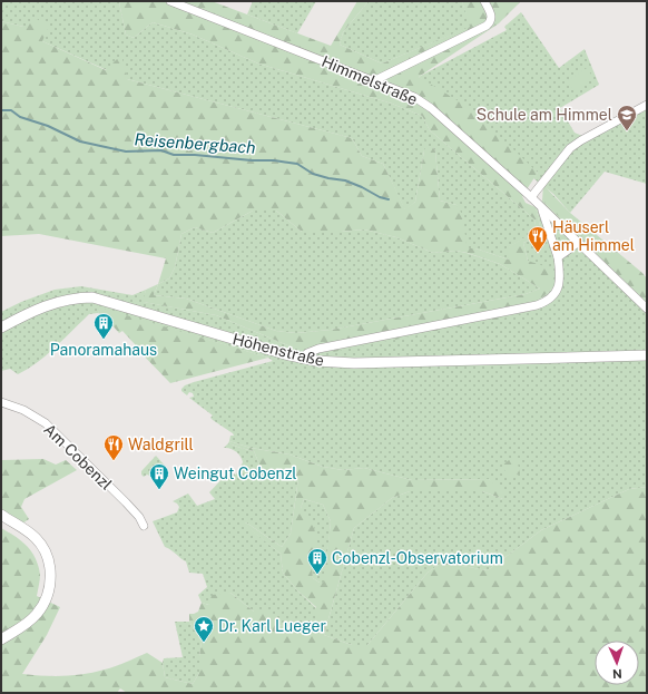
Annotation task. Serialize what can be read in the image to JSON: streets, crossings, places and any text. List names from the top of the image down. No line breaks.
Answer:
{"streets":{"street":["Himmelstraße","Höhenstraße","Am Cobenzl"]},"crossings":[["Himmelstraße","Höhenstraße"]],"water":["Reisenbergbach"],"places":{"school or university":["Schule am Himmel"],"restaurant":["Häuserl am Himmel","Waldgrill"],"building":["Panoramahaus","Weingut Cobenzl","Cobenzl-Observatorium"],"place":["Dr. Karl Lueger"]},"north":"bottom"}
